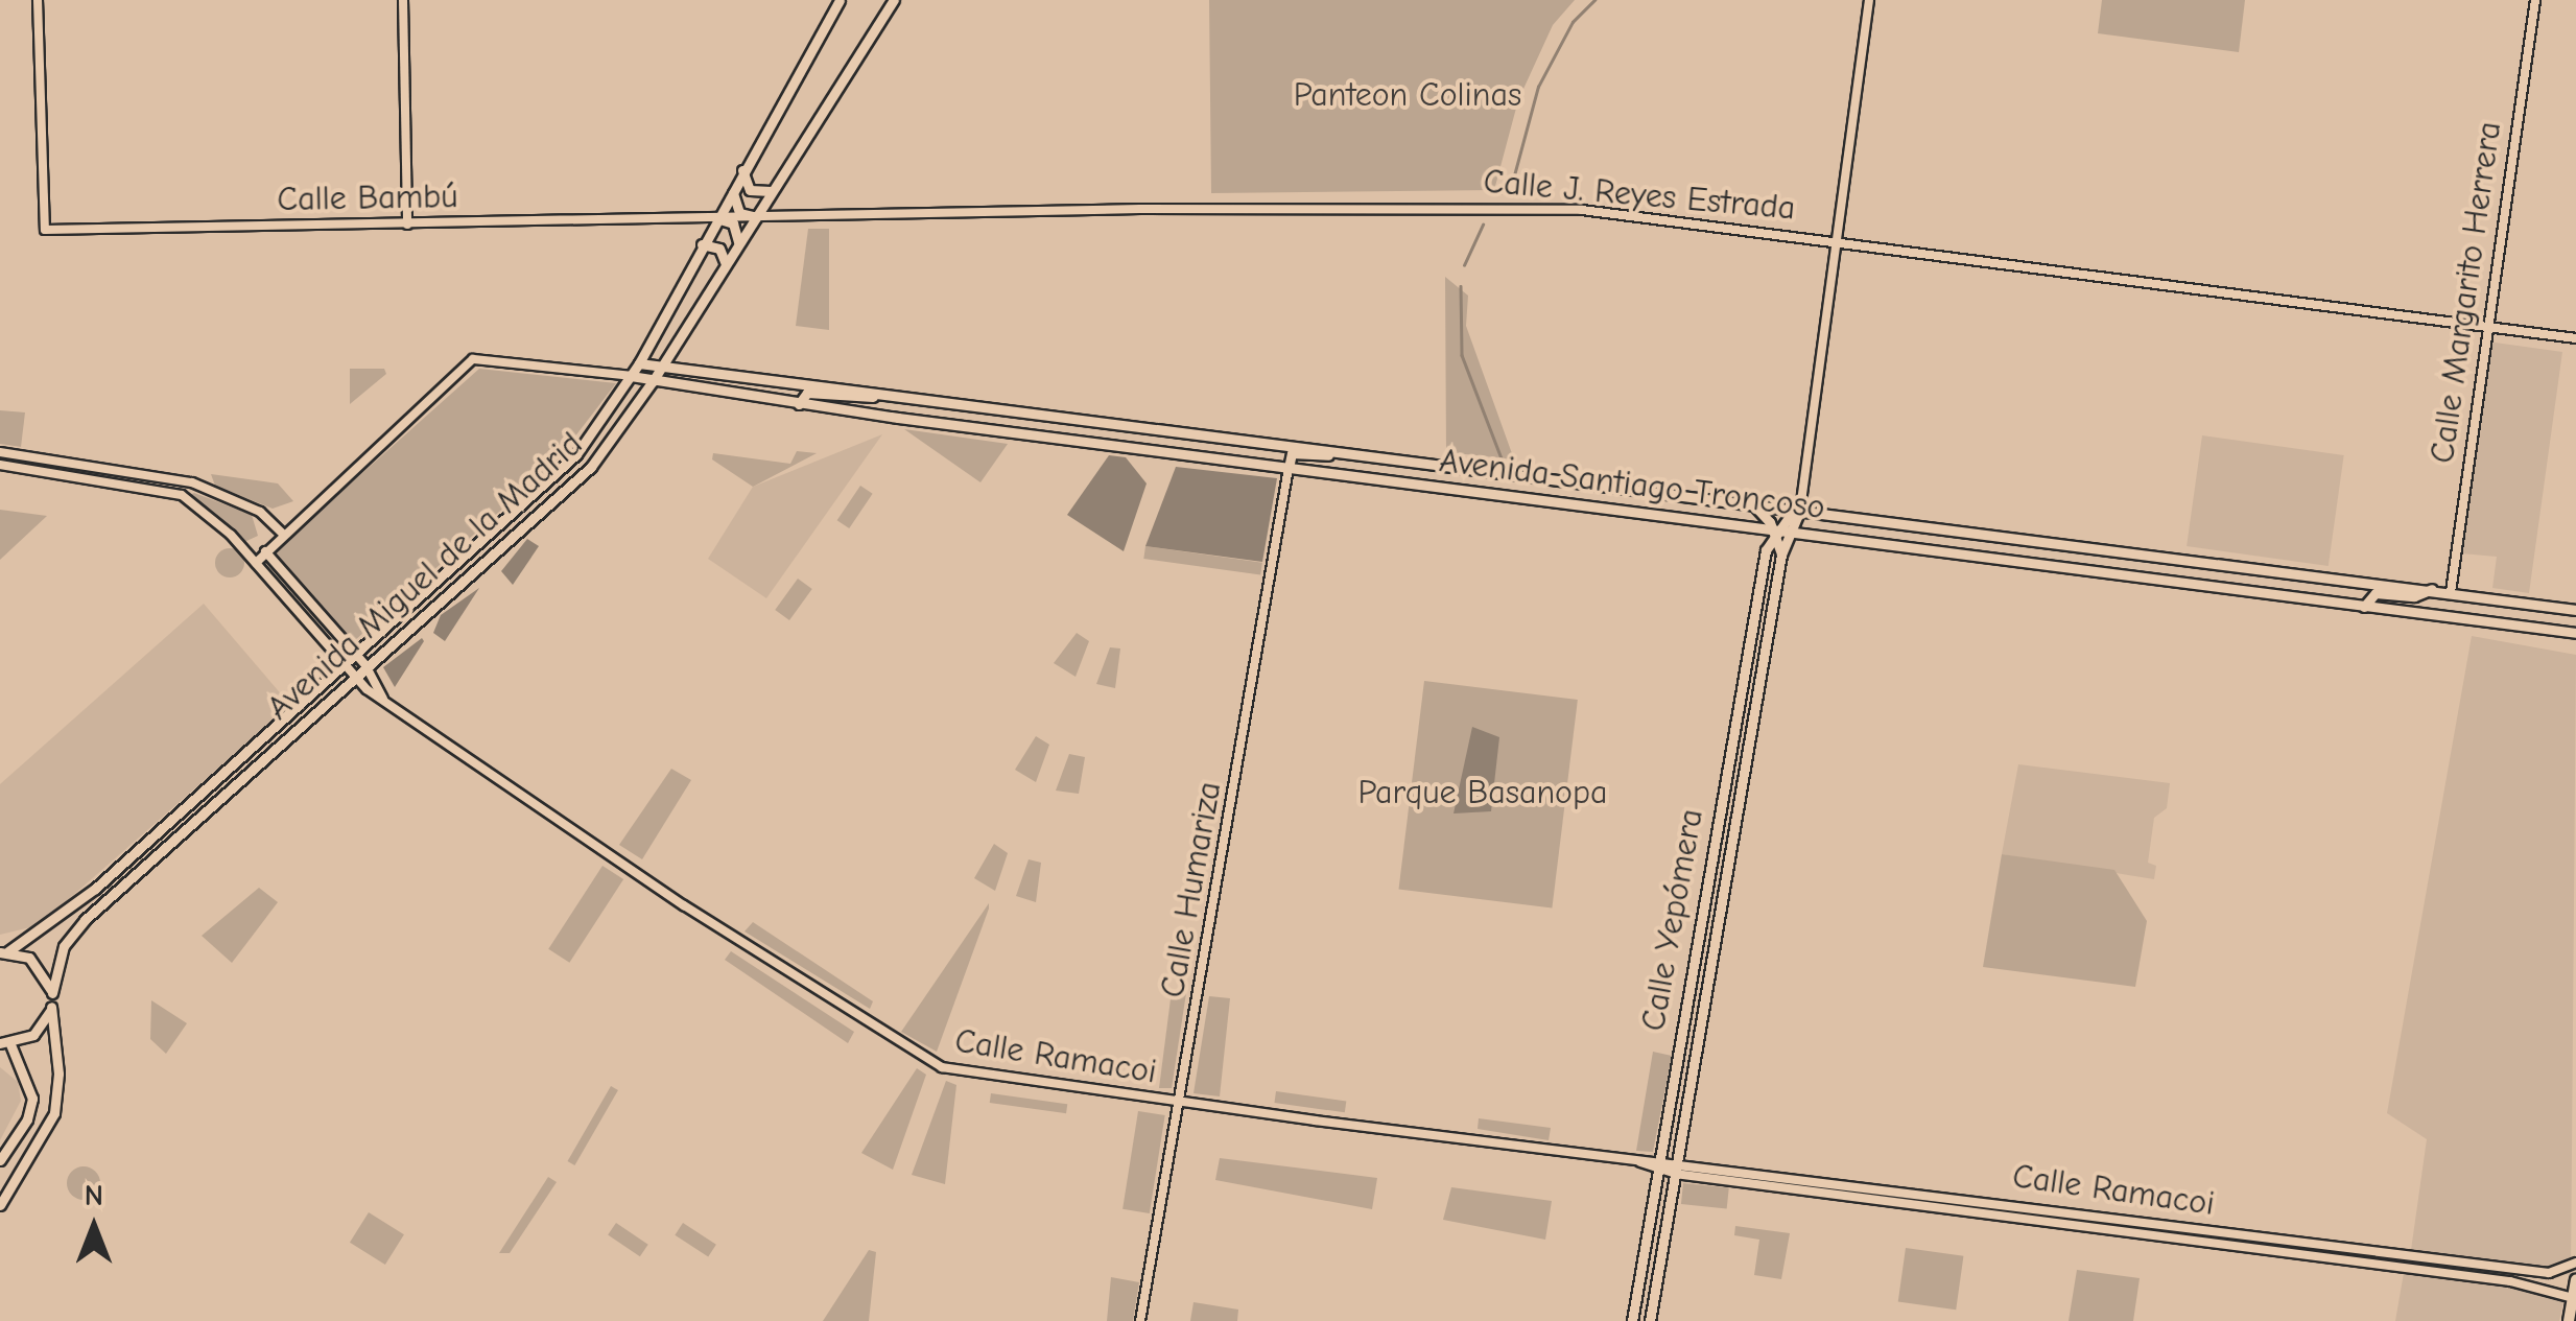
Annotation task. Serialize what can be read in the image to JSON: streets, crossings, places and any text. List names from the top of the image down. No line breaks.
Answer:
{"streets":{"main road":["Avenida Santiago Troncoso","Avenida Miguel de la Madrid","Calle Yepómera"],"street":["Calle J. Reyes Estrada","Calle Bambú","Calle Margarito Herrera","Calle Humariza","Calle Ramacoi"]},"crossings":[["Calle J. Reyes Estrada","Calle Bambú"],["Calle J. Reyes Estrada","Calle Margarito Herrera"],["Calle J. Reyes Estrada","Avenida Miguel de la Madrid"],["Calle Margarito Herrera","Avenida Santiago Troncoso"],["Avenida Santiago Troncoso","Avenida Miguel de la Madrid"],["Avenida Santiago Troncoso","Calle Humariza"],["Avenida Santiago Troncoso","Calle Yepómera"],["Avenida Miguel de la Madrid","Calle Ramacoi"],["Calle Humariza","Calle Ramacoi"],["Calle Yepómera","Calle Ramacoi"]],"parks":["Panteon Colinas","Parque Basanopa"],"north":"top"}
